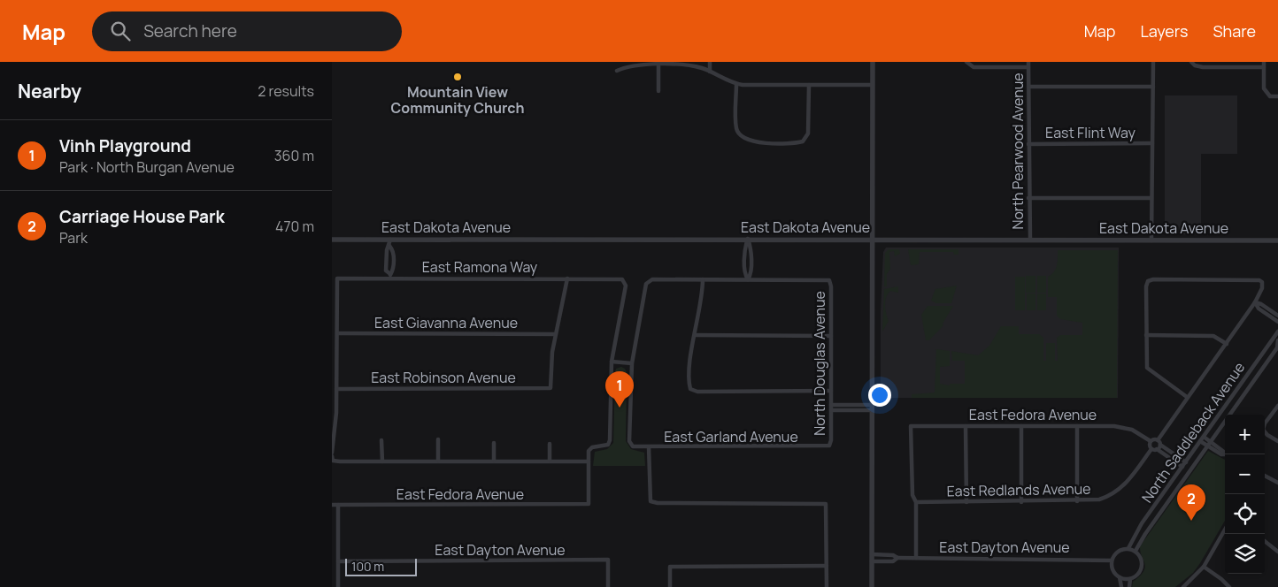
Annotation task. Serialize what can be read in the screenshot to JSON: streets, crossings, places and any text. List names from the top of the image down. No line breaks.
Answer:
{"streets":{"street":["East Flint Way","North Pearwood Avenue","East Dakota Avenue","East Ramona Way","East Giavanna Avenue","North Douglas Avenue","East Robinson Avenue","East Fedora Avenue","North Saddleback Avenue","East Garland Avenue","East Redlands Avenue","East Dayton Avenue"]},"crossings":[["East Flint Way","North Pearwood Avenue"],["North Pearwood Avenue","East Dakota Avenue"],["East Ramona Way","East Giavanna Avenue"],["East Giavanna Avenue","East Robinson Avenue"],["North Douglas Avenue","East Garland Avenue"],["East Fedora Avenue","East Redlands Avenue"],["North Saddleback Avenue","East Dayton Avenue"]],"places":["Mountain View Community Church"],"scale_bar":"100 m","page":{"header":"Map","search":"Search here","nav":["Map","Layers","Share"],"heading":["Nearby","2 results"],"list":[{"mark":"1","name":"Vinh Playground","note":"Park · North Burgan Avenue","value":"360 m"},{"mark":"2","name":"Carriage House Park","note":"Park","value":"470 m"}],"pins":["1","2"],"map_buttons":["+","−"],"scale":"100 m"}}
